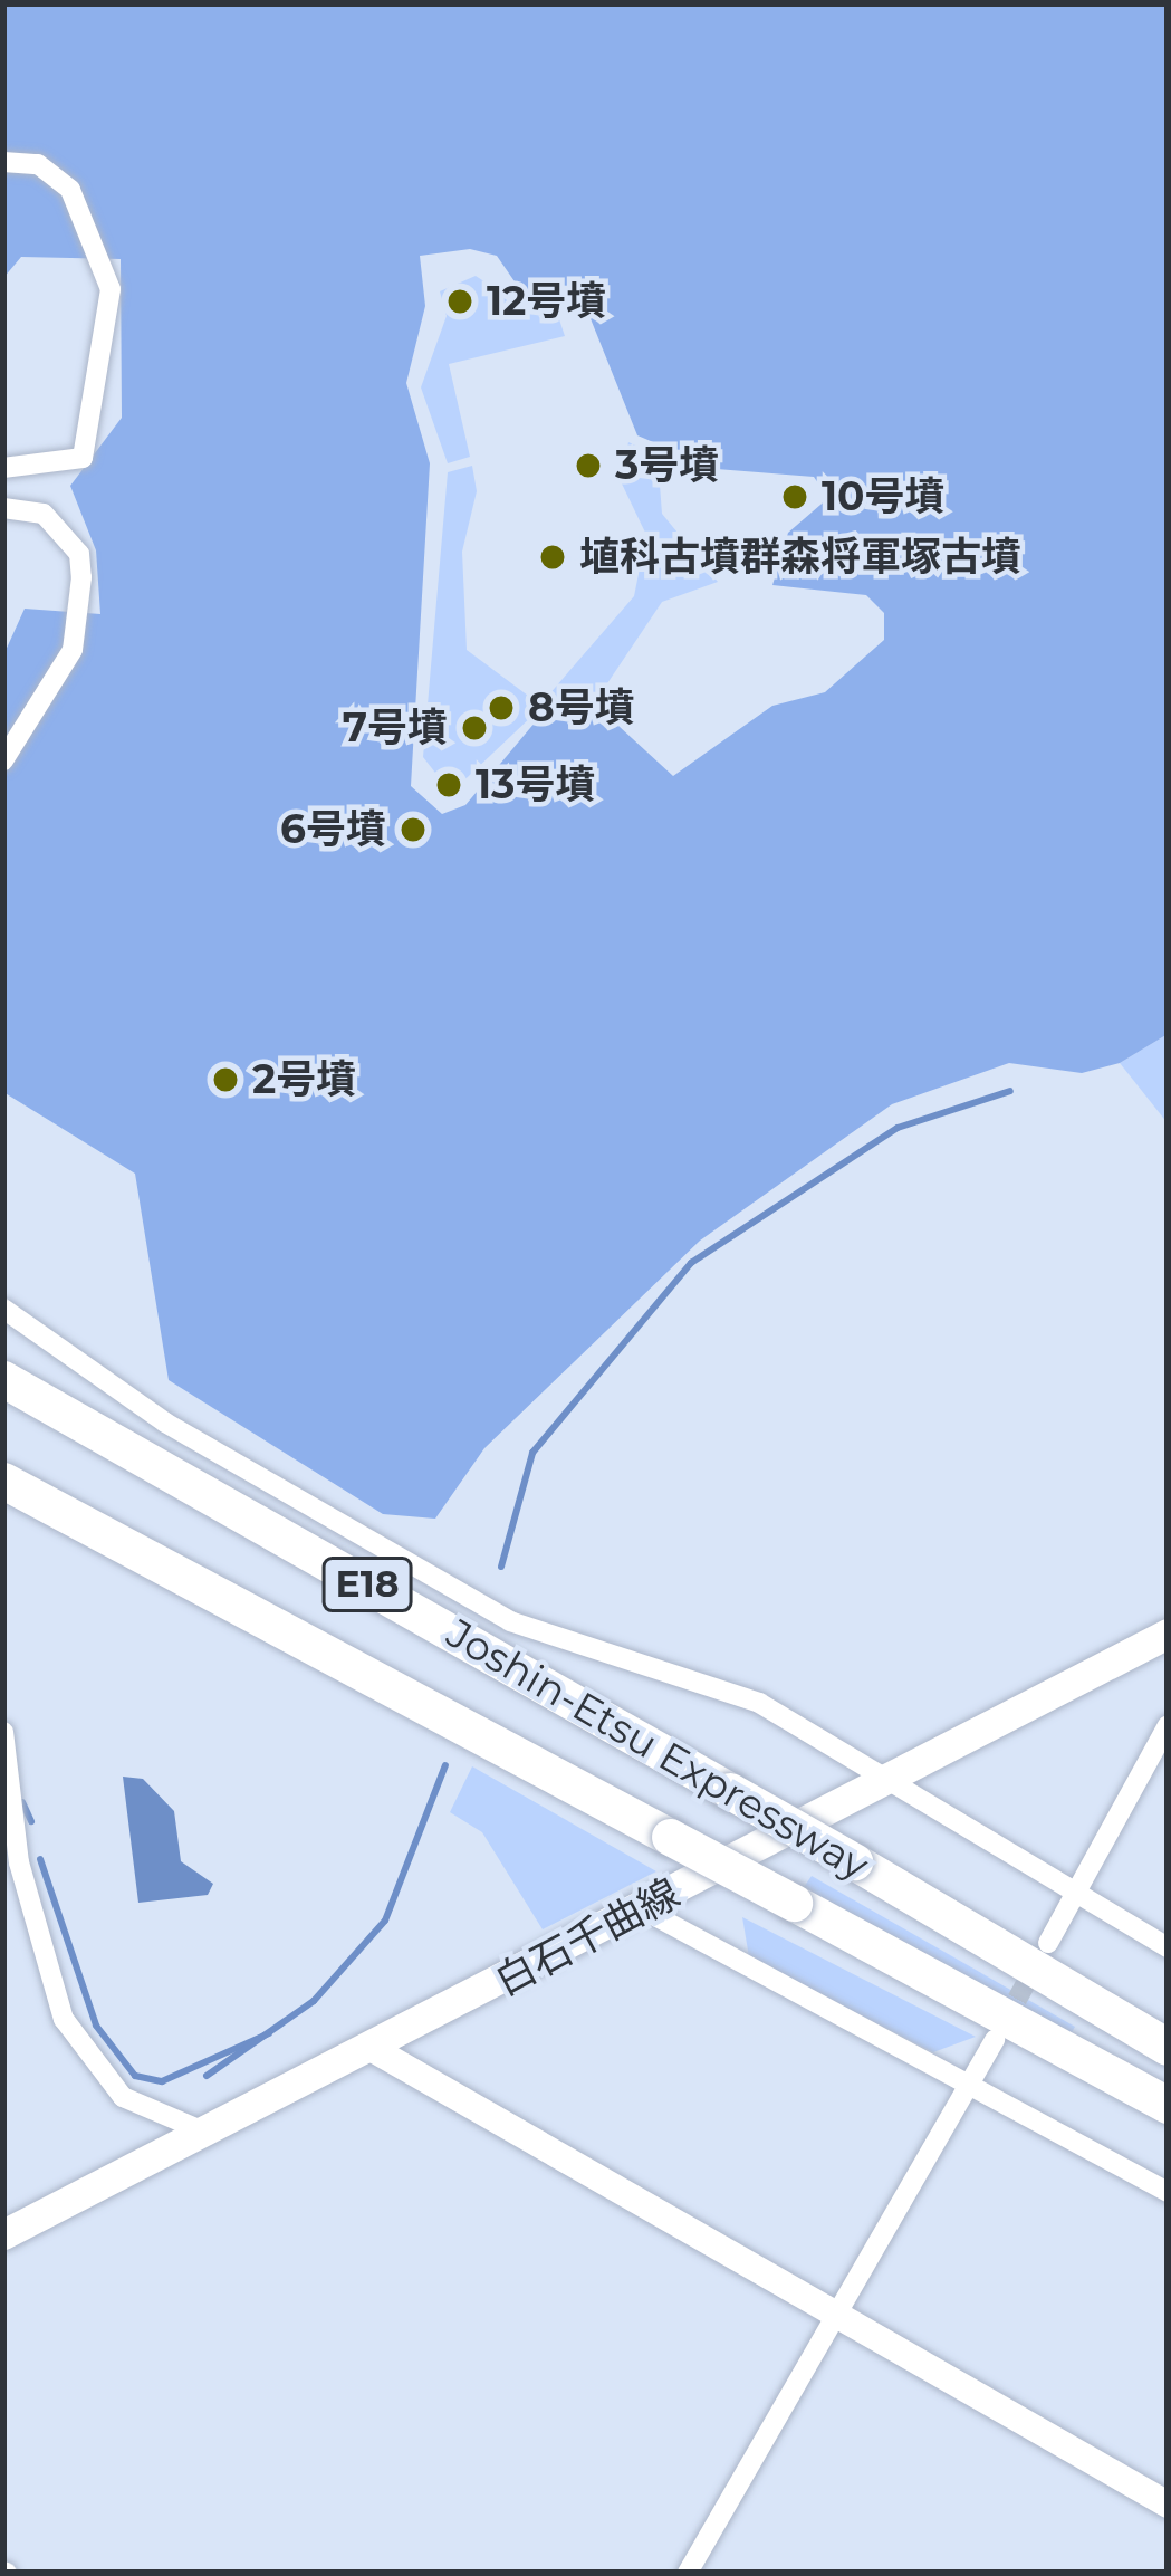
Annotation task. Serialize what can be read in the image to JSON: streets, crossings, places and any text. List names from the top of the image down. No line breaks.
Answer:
{"streets":{"highway":["E18","Joshin-Etsu Expressway"],"main road":["白石千曲線"]},"places":["12号墳","3号墳","10号墳","埴科古墳群森将軍塚古墳","8号墳","7号墳","13号墳","6号墳","2号墳"]}
